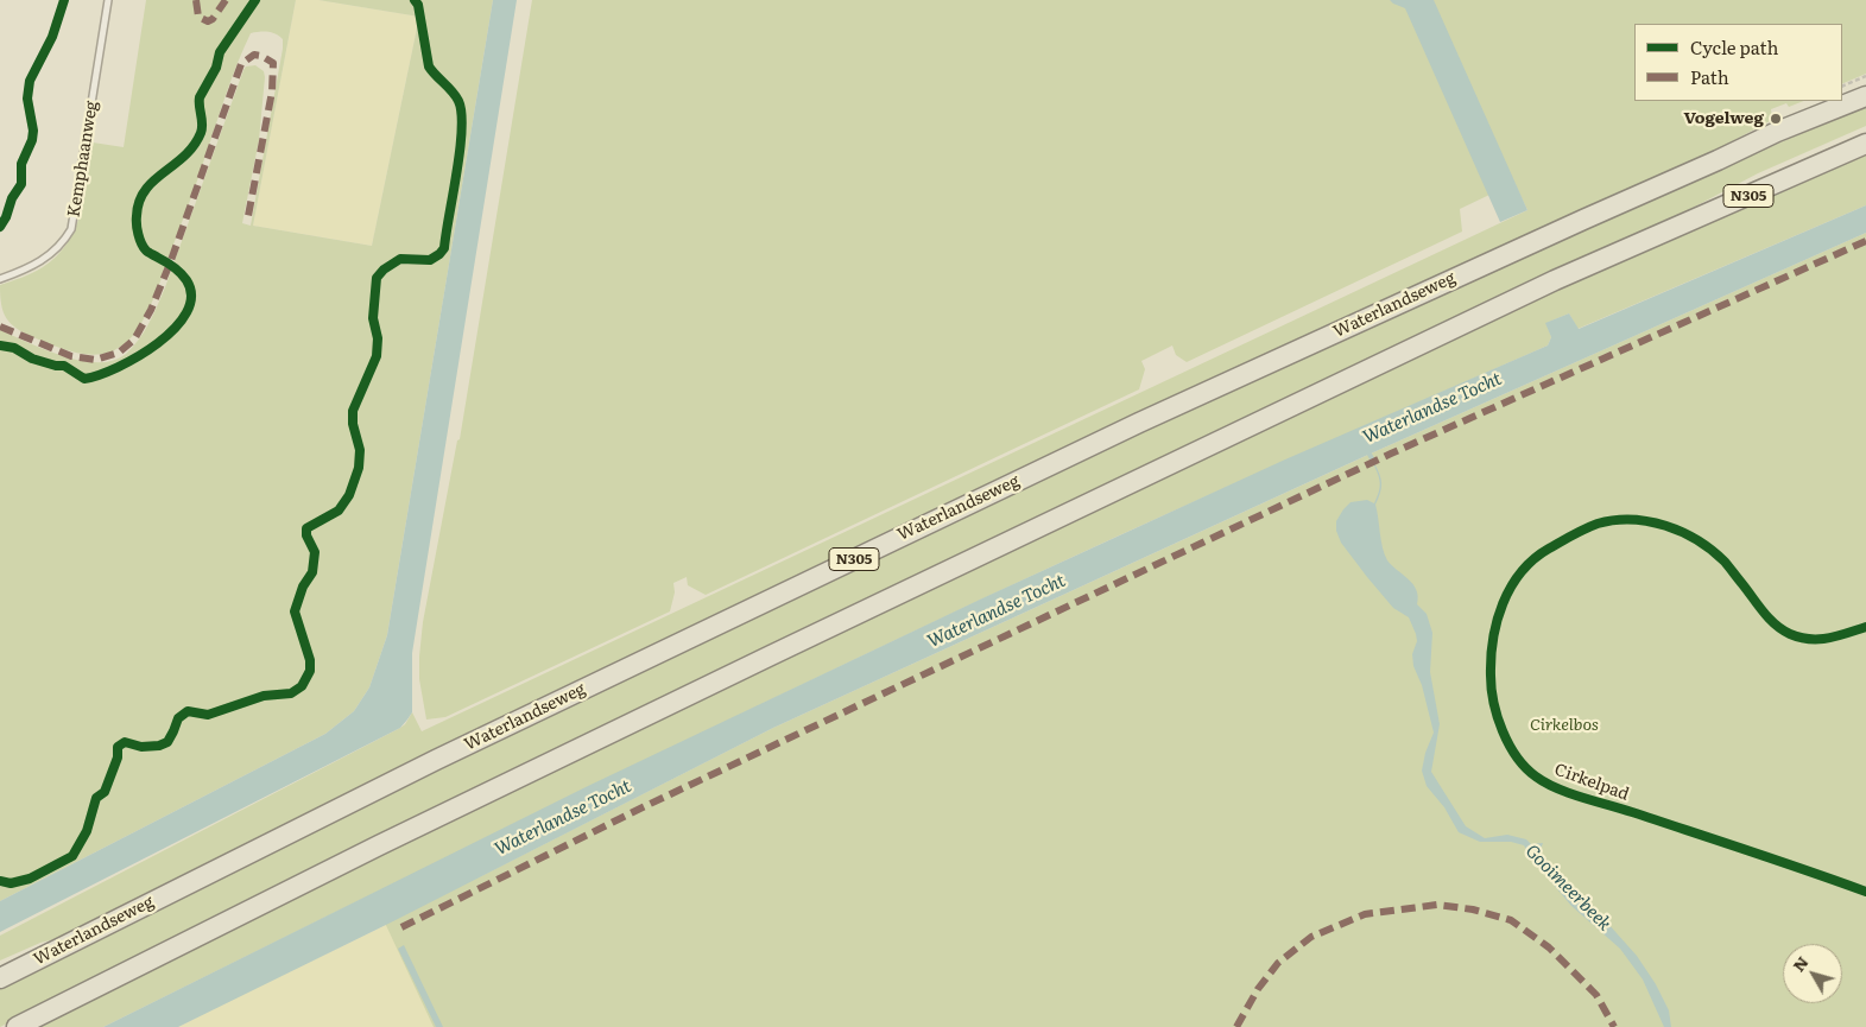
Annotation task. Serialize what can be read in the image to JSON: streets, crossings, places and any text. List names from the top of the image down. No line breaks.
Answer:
{"streets":{"main road":["N305","Waterlandseweg"],"lane":["Kemphaanweg"],"cycle path":["Cirkelpad"]},"water":["Waterlandse Tocht","Gooimeerbeek"],"parks":["Cirkelbos"],"places":["Vogelweg"],"legend":["Cycle path","Path"],"north":"top left"}
